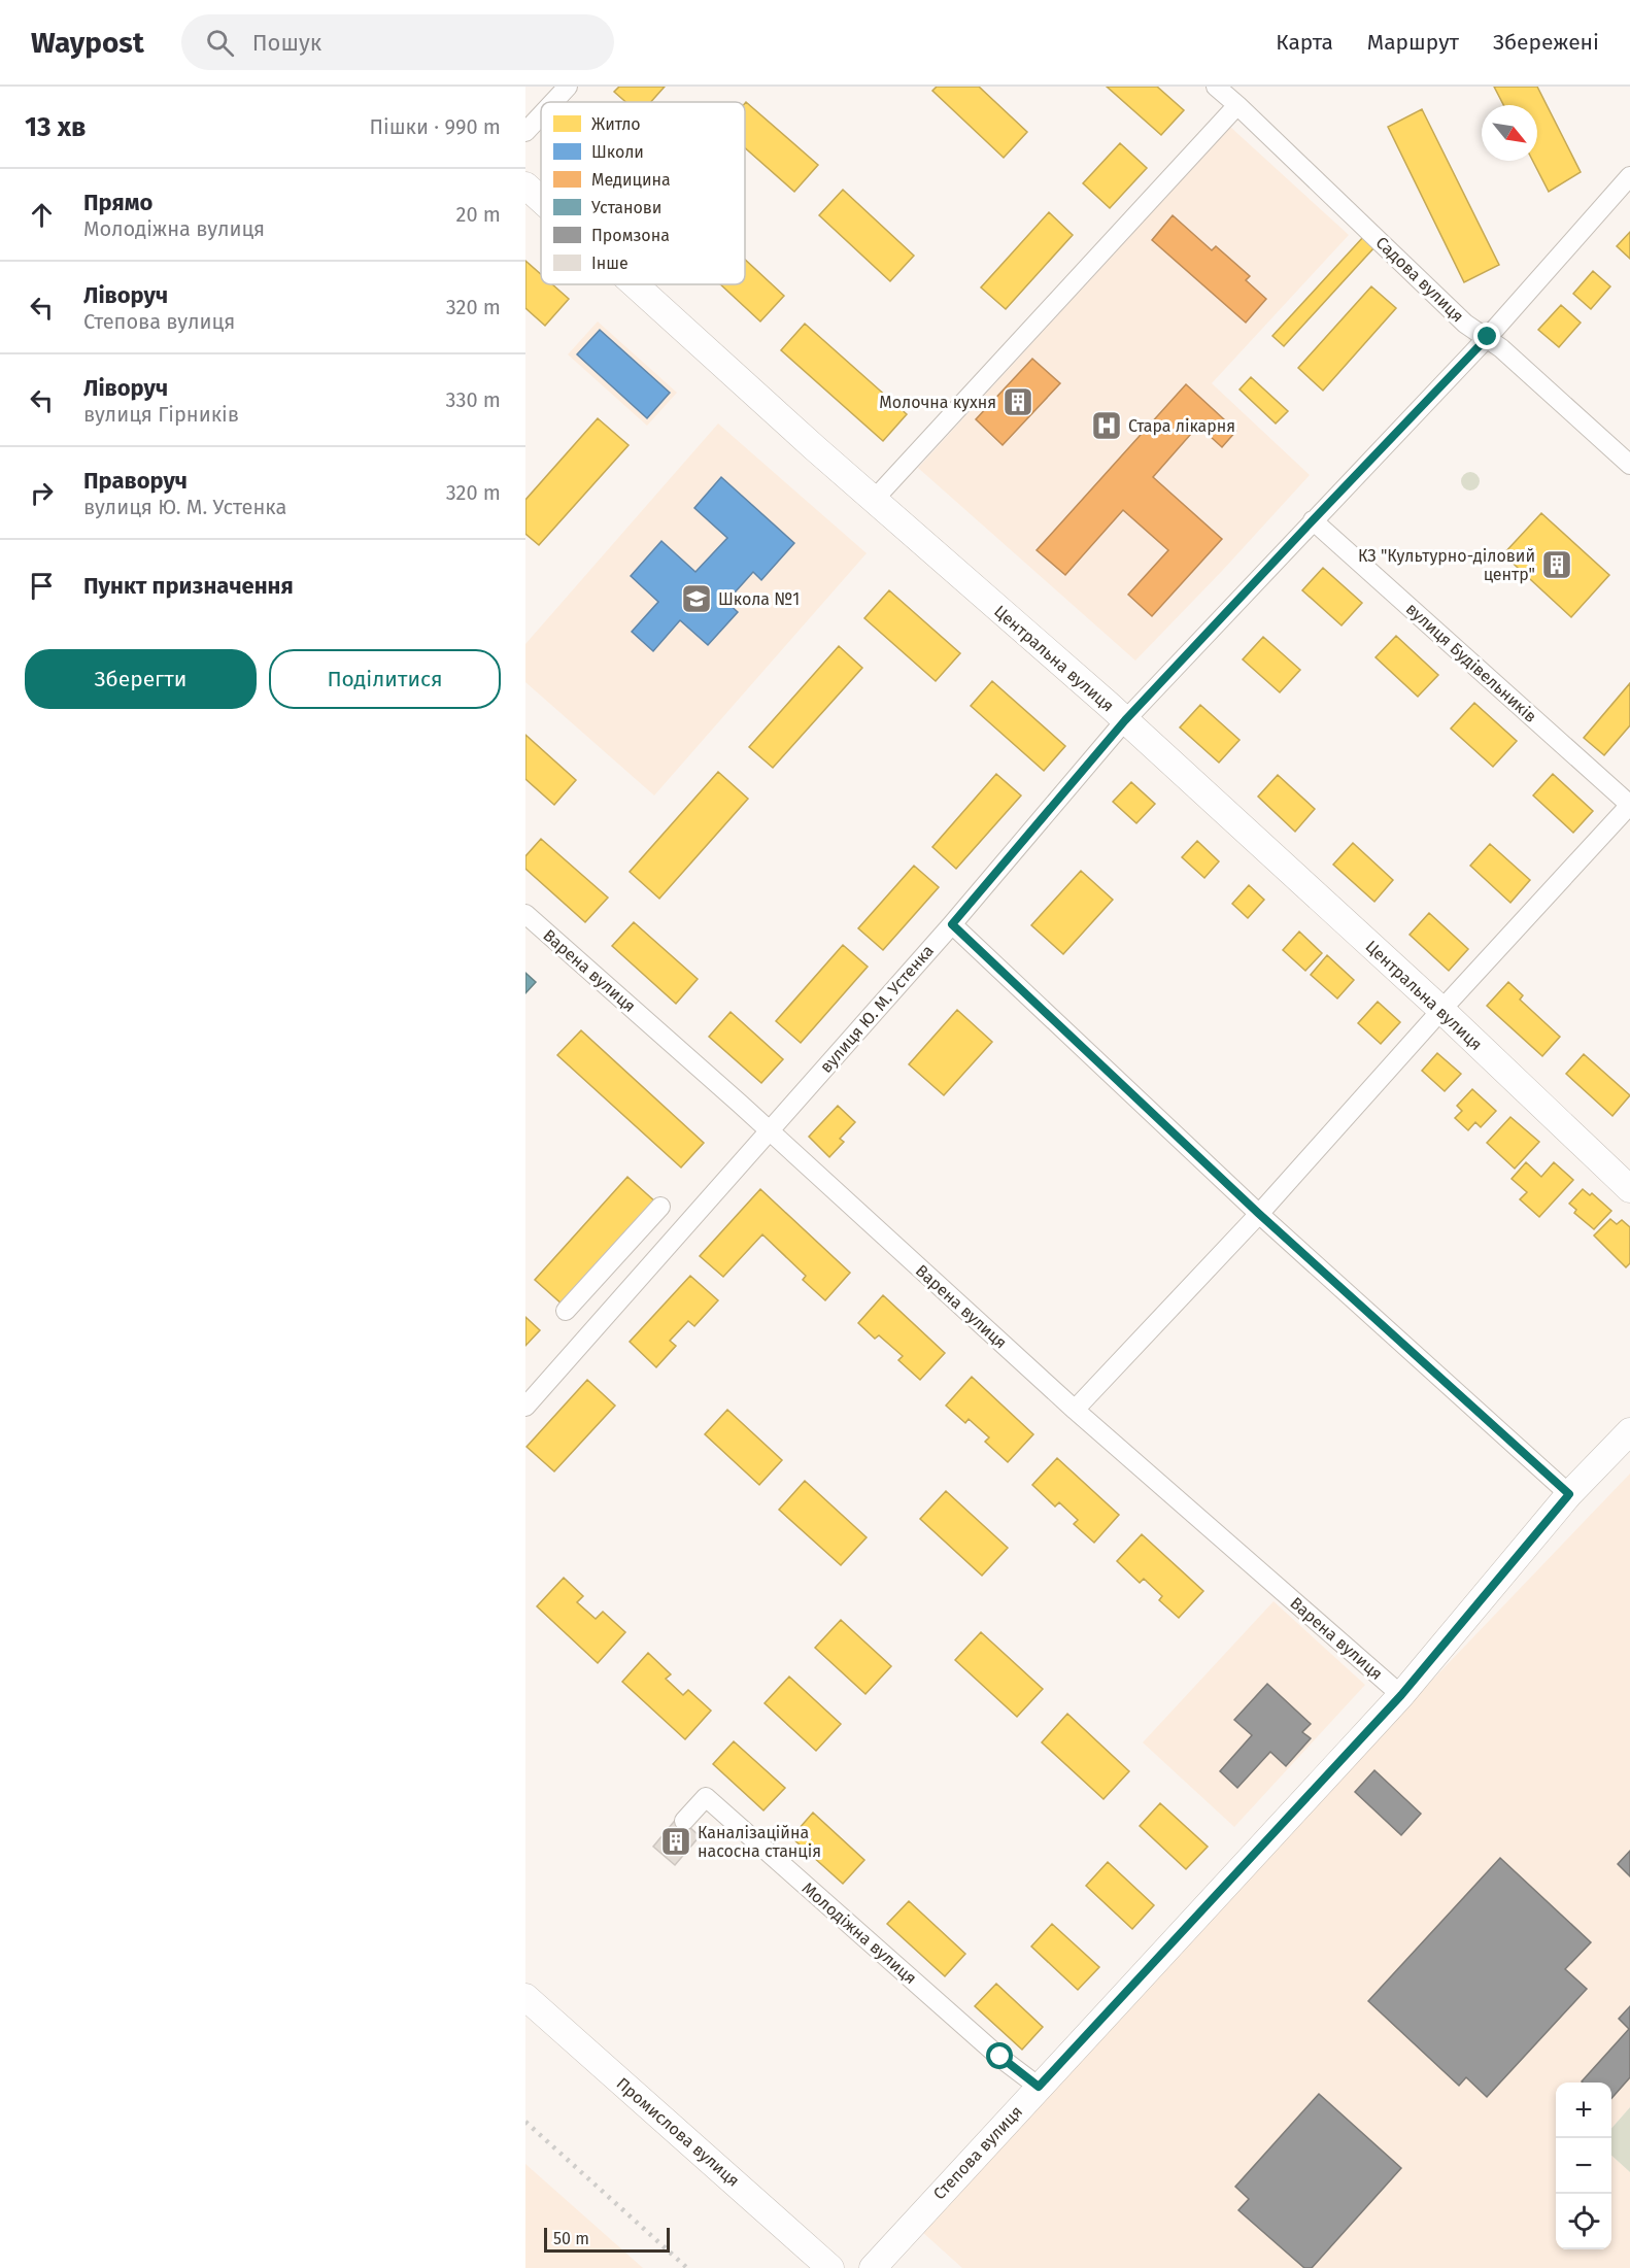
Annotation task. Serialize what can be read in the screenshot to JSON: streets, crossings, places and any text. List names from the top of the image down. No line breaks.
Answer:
{"streets":{"main road":["Центральна вулиця","Промислова вулиця","Степова вулиця"],"street":["Садова вулиця","вулиця Будівельників","Варена вулиця","вулиця Ю. М. Устенка","Молодіжна вулиця"]},"crossings":[["Садова вулиця","вулиця Ю. М. Устенка"],["Центральна вулиця","вулиця Ю. М. Устенка"],["вулиця Будівельників","вулиця Ю. М. Устенка"],["Варена вулиця","вулиця Ю. М. Устенка"],["Варена вулиця","Степова вулиця"],["Молодіжна вулиця","Степова вулиця"]],"places":{"building":["Молочна кухня","КЗ \"Культурно-діловий центр\"","Каналізаційна насосна станція"],"hospital":["Стара лікарня"],"school or university":["Школа №1"]},"legend":["Житло","Школи","Медицина","Установи","Промзона","Інше"],"scale_bar":"50 m","north":"bottom right","page":{"header":"Waypost","search":"Пошук","nav":["Карта","Маршрут","Збережені"],"heading":["13 хв","Пішки · 990 m"],"list":[["Прямо","Молодіжна вулиця","20 m"],["Ліворуч","Степова вулиця","320 m"],["Ліворуч","вулиця Гірників","330 m"],["Праворуч","вулиця Ю. М. Устенка","320 m"],"Пункт призначення"],"buttons":["Зберегти","Поділитися"],"map_buttons":["+","−"],"scale":"50 m"}}
